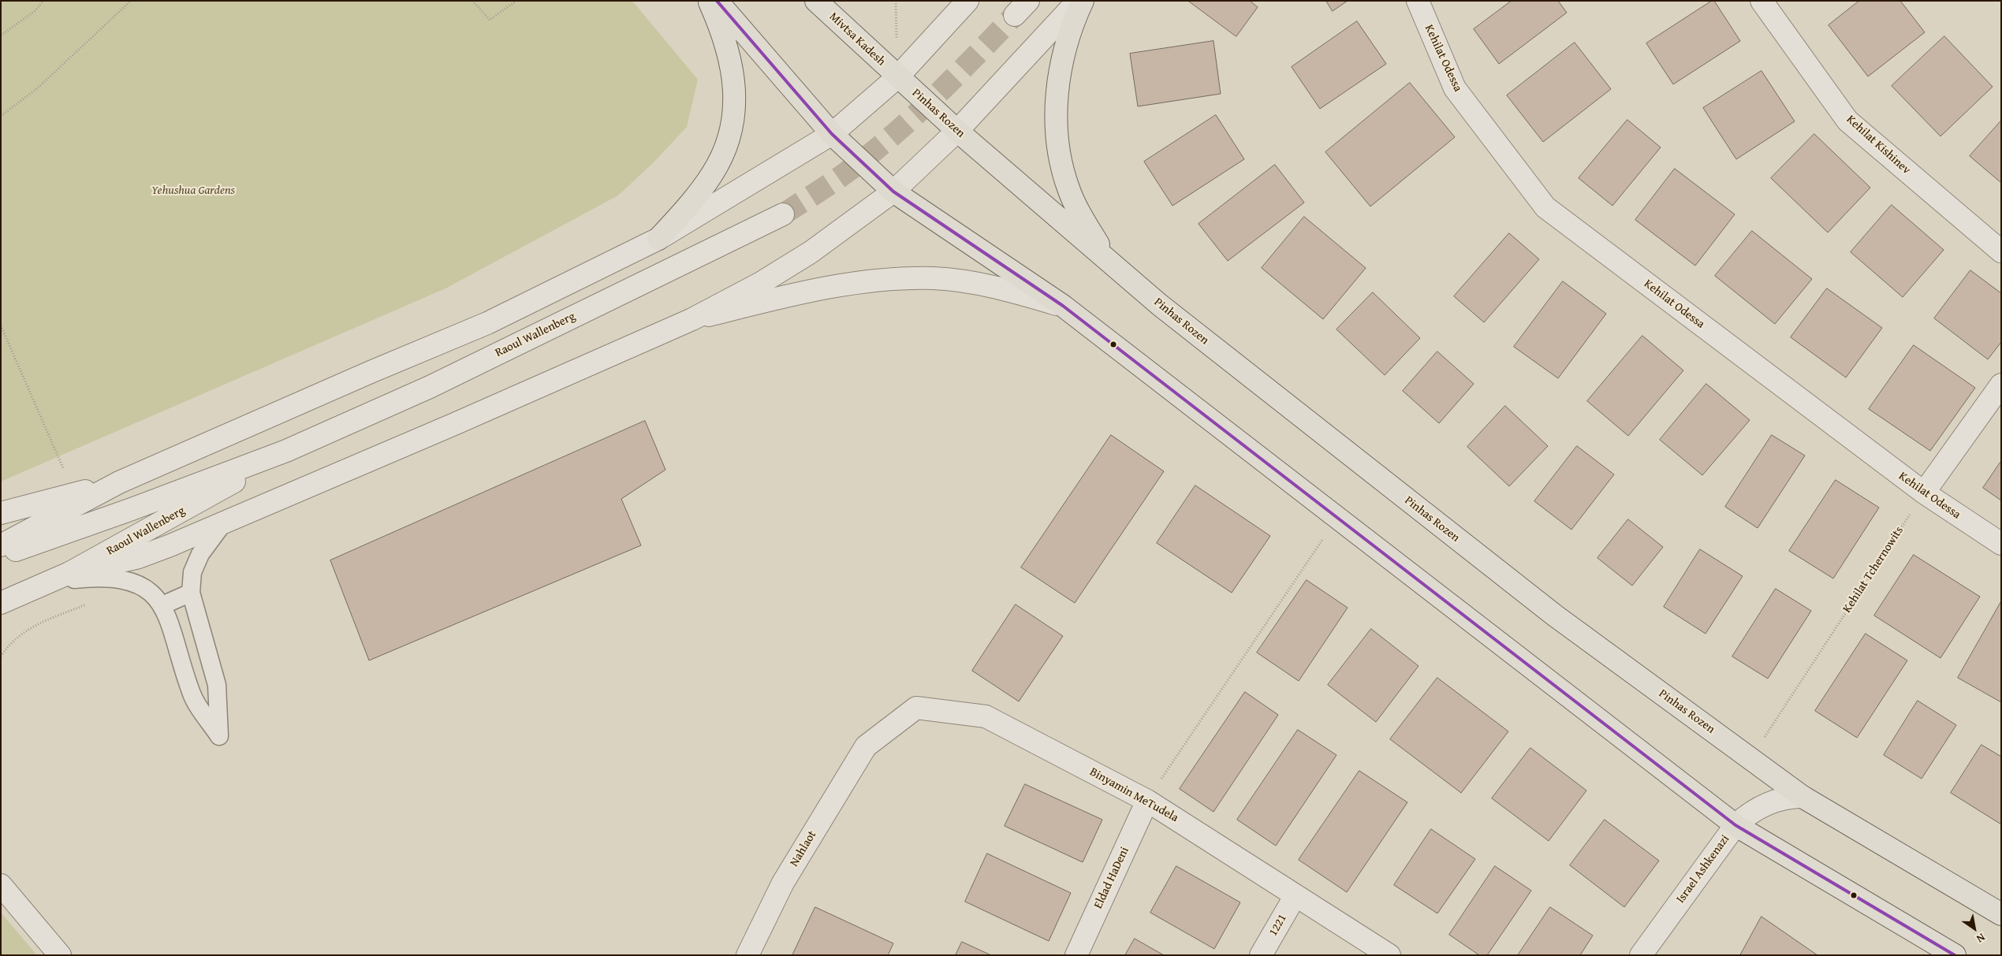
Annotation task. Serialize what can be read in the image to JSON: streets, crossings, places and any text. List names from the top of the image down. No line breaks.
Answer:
{"streets":{"main road":["Mivtsa Kadesh","Pinhas Rozen"],"street":["Kehilat Odessa","Kehilat Kishinev","Raoul Wallenberg","Binyamin MeTudela","Nahlaot","Israel Ashkenazi","Eldad HaDeni","1221"],"path":["Kehilat Tchernowits"]},"crossings":[["Mivtsa Kadesh","Pinhas Rozen"],["Kehilat Odessa","Kehilat Tchernowits"],["Pinhas Rozen","Kehilat Tchernowits"],["Pinhas Rozen","Israel Ashkenazi"],["Binyamin MeTudela","Nahlaot"],["Binyamin MeTudela","Eldad HaDeni"],["Binyamin MeTudela","1221"]],"parks":["Yehushua Gardens"],"north":"bottom right"}
